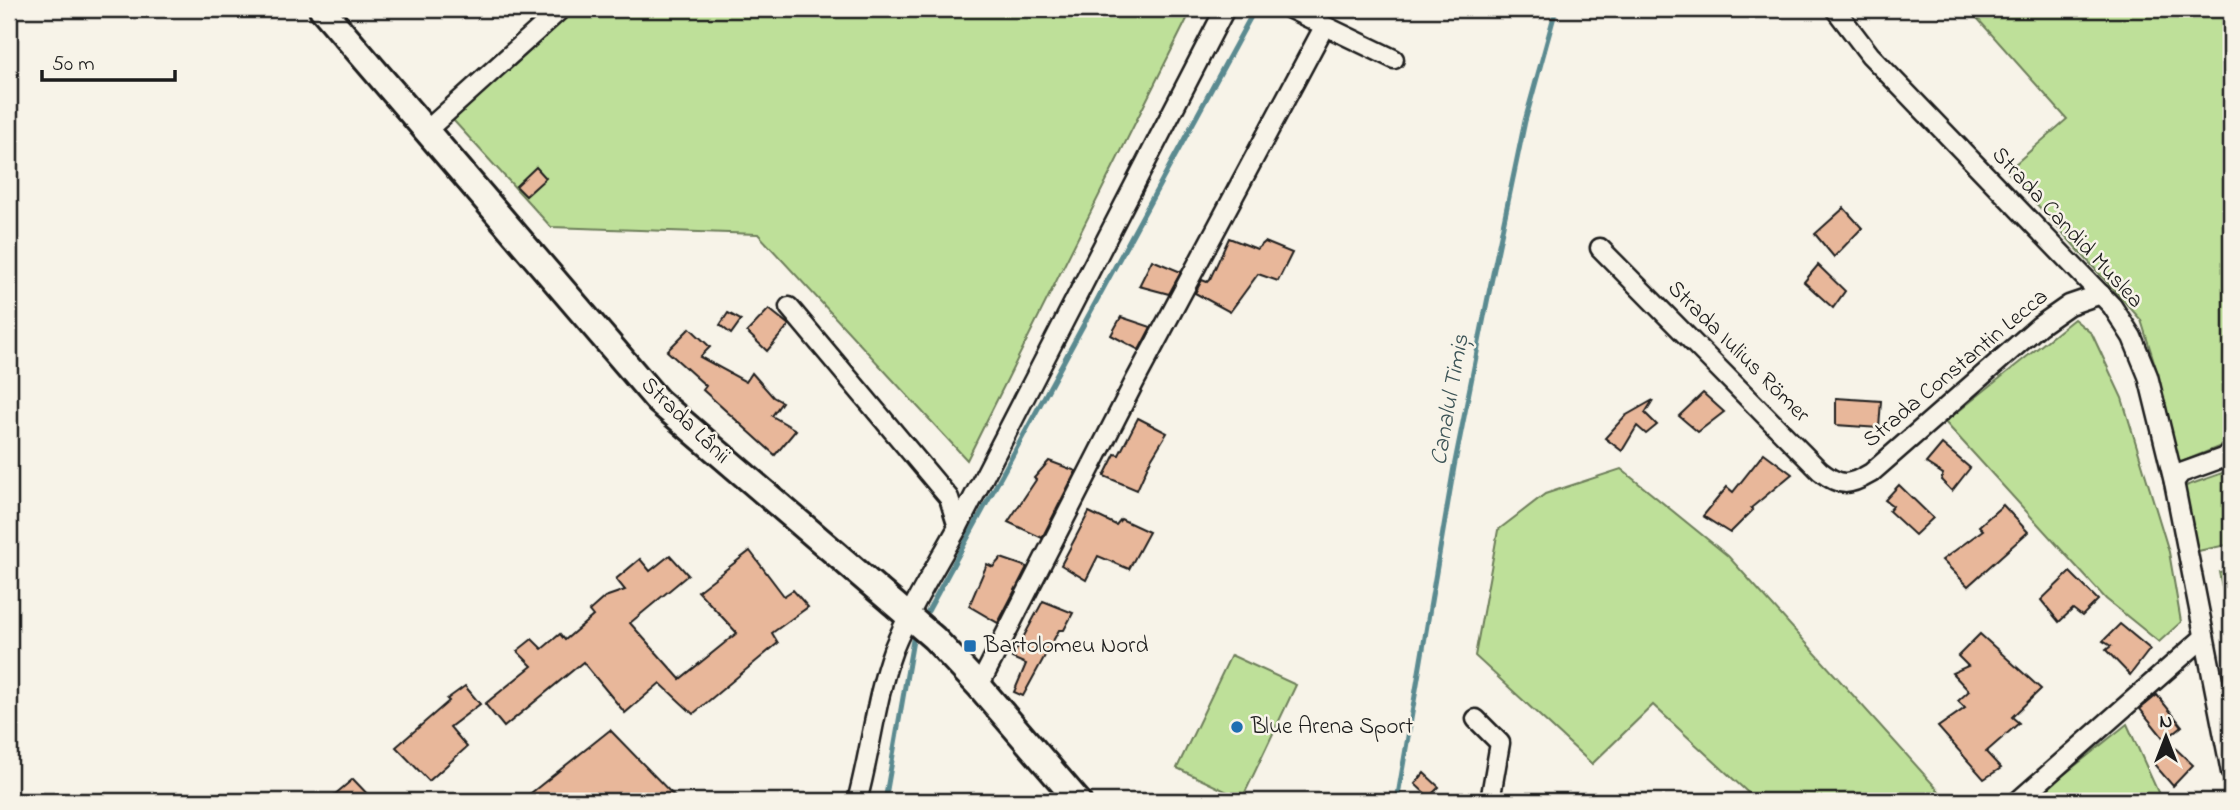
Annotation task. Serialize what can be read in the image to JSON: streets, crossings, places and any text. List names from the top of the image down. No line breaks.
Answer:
{"streets":{"main road":["Strada Lânii"],"street":["Strada Candid Muslea","Strada Iulius Römer","Strada Constantin Lecca"]},"crossings":[["Strada Candid Muslea","Strada Constantin Lecca"],["Strada Iulius Römer","Strada Constantin Lecca"]],"water":["Canalul Timiș"],"places":{"transit":["Bartolomeu Nord"],"other":["Blue Arena Sport"]},"scale_bar":"50 m","north":"top"}
